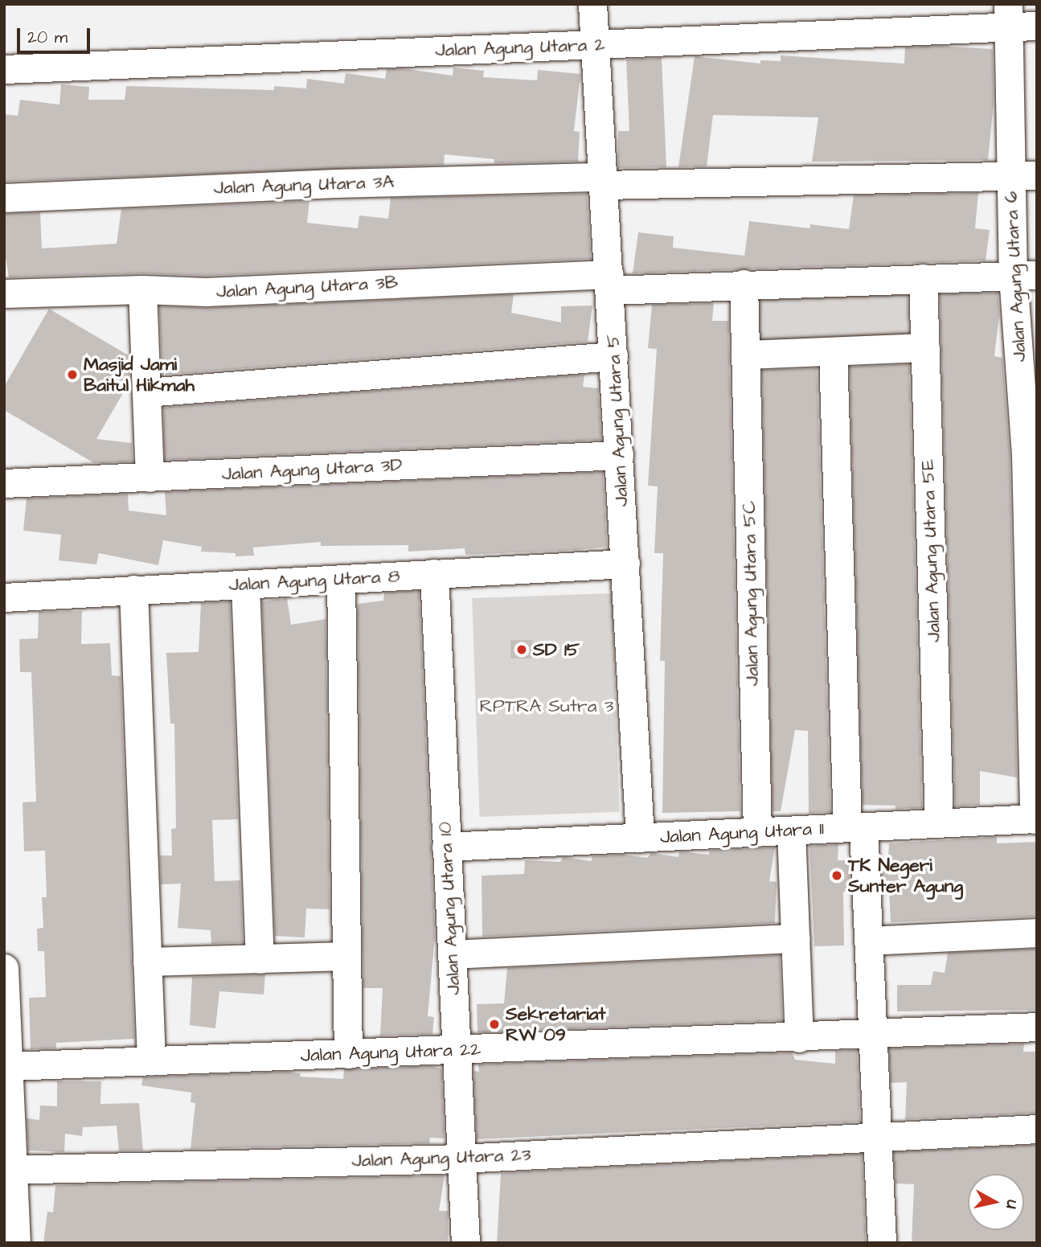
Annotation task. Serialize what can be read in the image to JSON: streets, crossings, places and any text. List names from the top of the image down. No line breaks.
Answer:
{"streets":{"street":["Jalan Agung Utara 2","Jalan Agung Utara 3A","Jalan Agung Utara 6","Jalan Agung Utara 3B","Jalan Agung Utara 5","Jalan Agung Utara 3D","Jalan Agung Utara 5E","Jalan Agung Utara 8","Jalan Agung Utara 5C","Jalan Agung Utara 11","Jalan Agung Utara 10","Jalan Agung Utara 22","Jalan Agung Utara 23"]},"crossings":[["Jalan Agung Utara 2","Jalan Agung Utara 6"],["Jalan Agung Utara 2","Jalan Agung Utara 5"],["Jalan Agung Utara 3A","Jalan Agung Utara 6"],["Jalan Agung Utara 3A","Jalan Agung Utara 5"],["Jalan Agung Utara 6","Jalan Agung Utara 3B"],["Jalan Agung Utara 6","Jalan Agung Utara 11"],["Jalan Agung Utara 3B","Jalan Agung Utara 5"],["Jalan Agung Utara 3B","Jalan Agung Utara 5E"],["Jalan Agung Utara 3B","Jalan Agung Utara 5C"],["Jalan Agung Utara 5","Jalan Agung Utara 3D"],["Jalan Agung Utara 5","Jalan Agung Utara 8"],["Jalan Agung Utara 5","Jalan Agung Utara 11"],["Jalan Agung Utara 5E","Jalan Agung Utara 11"],["Jalan Agung Utara 8","Jalan Agung Utara 10"],["Jalan Agung Utara 5C","Jalan Agung Utara 11"],["Jalan Agung Utara 11","Jalan Agung Utara 10"],["Jalan Agung Utara 10","Jalan Agung Utara 22"],["Jalan Agung Utara 10","Jalan Agung Utara 23"]],"parks":["RPTRA Sutra 3"],"places":["Masjid Jami Baitul Hikmah","SD 15","TK Negeri Sunter Agung","Sekretariat RW 09"],"scale_bar":"20 m","north":"right"}
